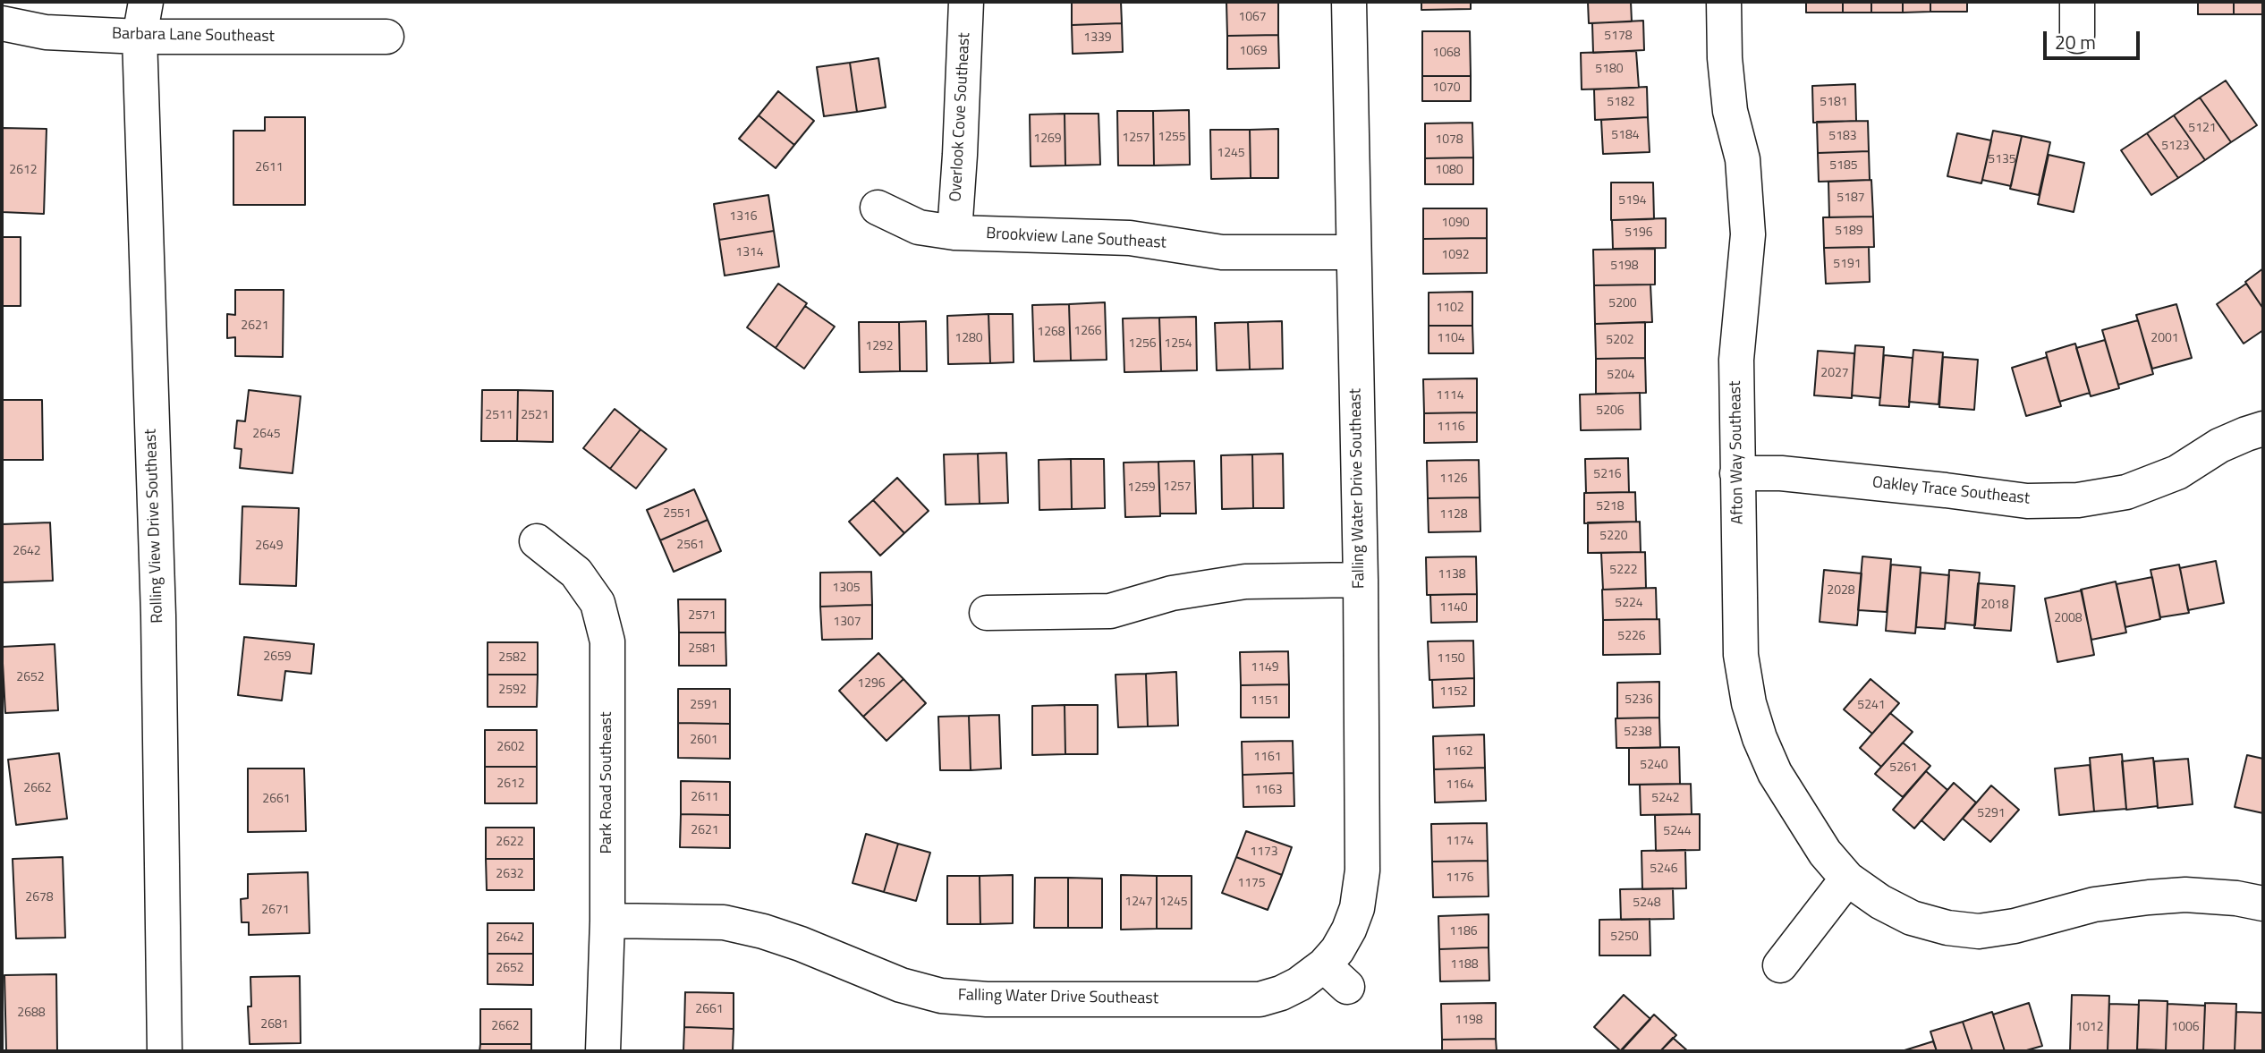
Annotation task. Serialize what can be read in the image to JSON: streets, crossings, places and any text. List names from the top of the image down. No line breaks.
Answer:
{"streets":{"street":["Barbara Lane Southeast","Overlook Cove Southeast","Brookview Lane Southeast","Afton Way Southeast","Falling Water Drive Southeast","Oakley Trace Southeast","Rolling View Drive Southeast","Park Road Southeast"]},"crossings":[["Barbara Lane Southeast","Rolling View Drive Southeast"],["Overlook Cove Southeast","Brookview Lane Southeast"],["Brookview Lane Southeast","Falling Water Drive Southeast"],["Afton Way Southeast","Oakley Trace Southeast"],["Falling Water Drive Southeast","Park Road Southeast"]],"house_numbers":["1067","5178","1339","1069","1068","5180","1070","5182","5181","5121","5184","5183","1255","1257","1269","1078","5123","1245","5135","5185","2611","2612","1080","5187","5194","1316","1090","5189","5196","1314","1092","5191","5198","5200","1102","2621","1266","1268","1280","1104","2001","5202","1256","1254","1292","2027","5204","1114","5206","2511","2521","1116","2645","5216","1126","1257","1259","5218","2551","1128","5220","2561","2649","2642","5222","1138","1305","2028","5224","2018","1140","2571","2008","1307","5226","2581","2659","2582","1150","1149","2652","1296","2592","1152","5236","1151","2591","5241","5238","2601","2602","1162","1161","5240","5261","2612","1164","2662","1163","2611","5242","2661","5291","2621","5244","1174","2622","1173","5246","2632","1176","1175","2678","1247","1245","5248","2671","1186","5250","2642","1188","2652","2661","2688","1198","2681","2662","1012","1006"],"scale_bar":"20 m"}
